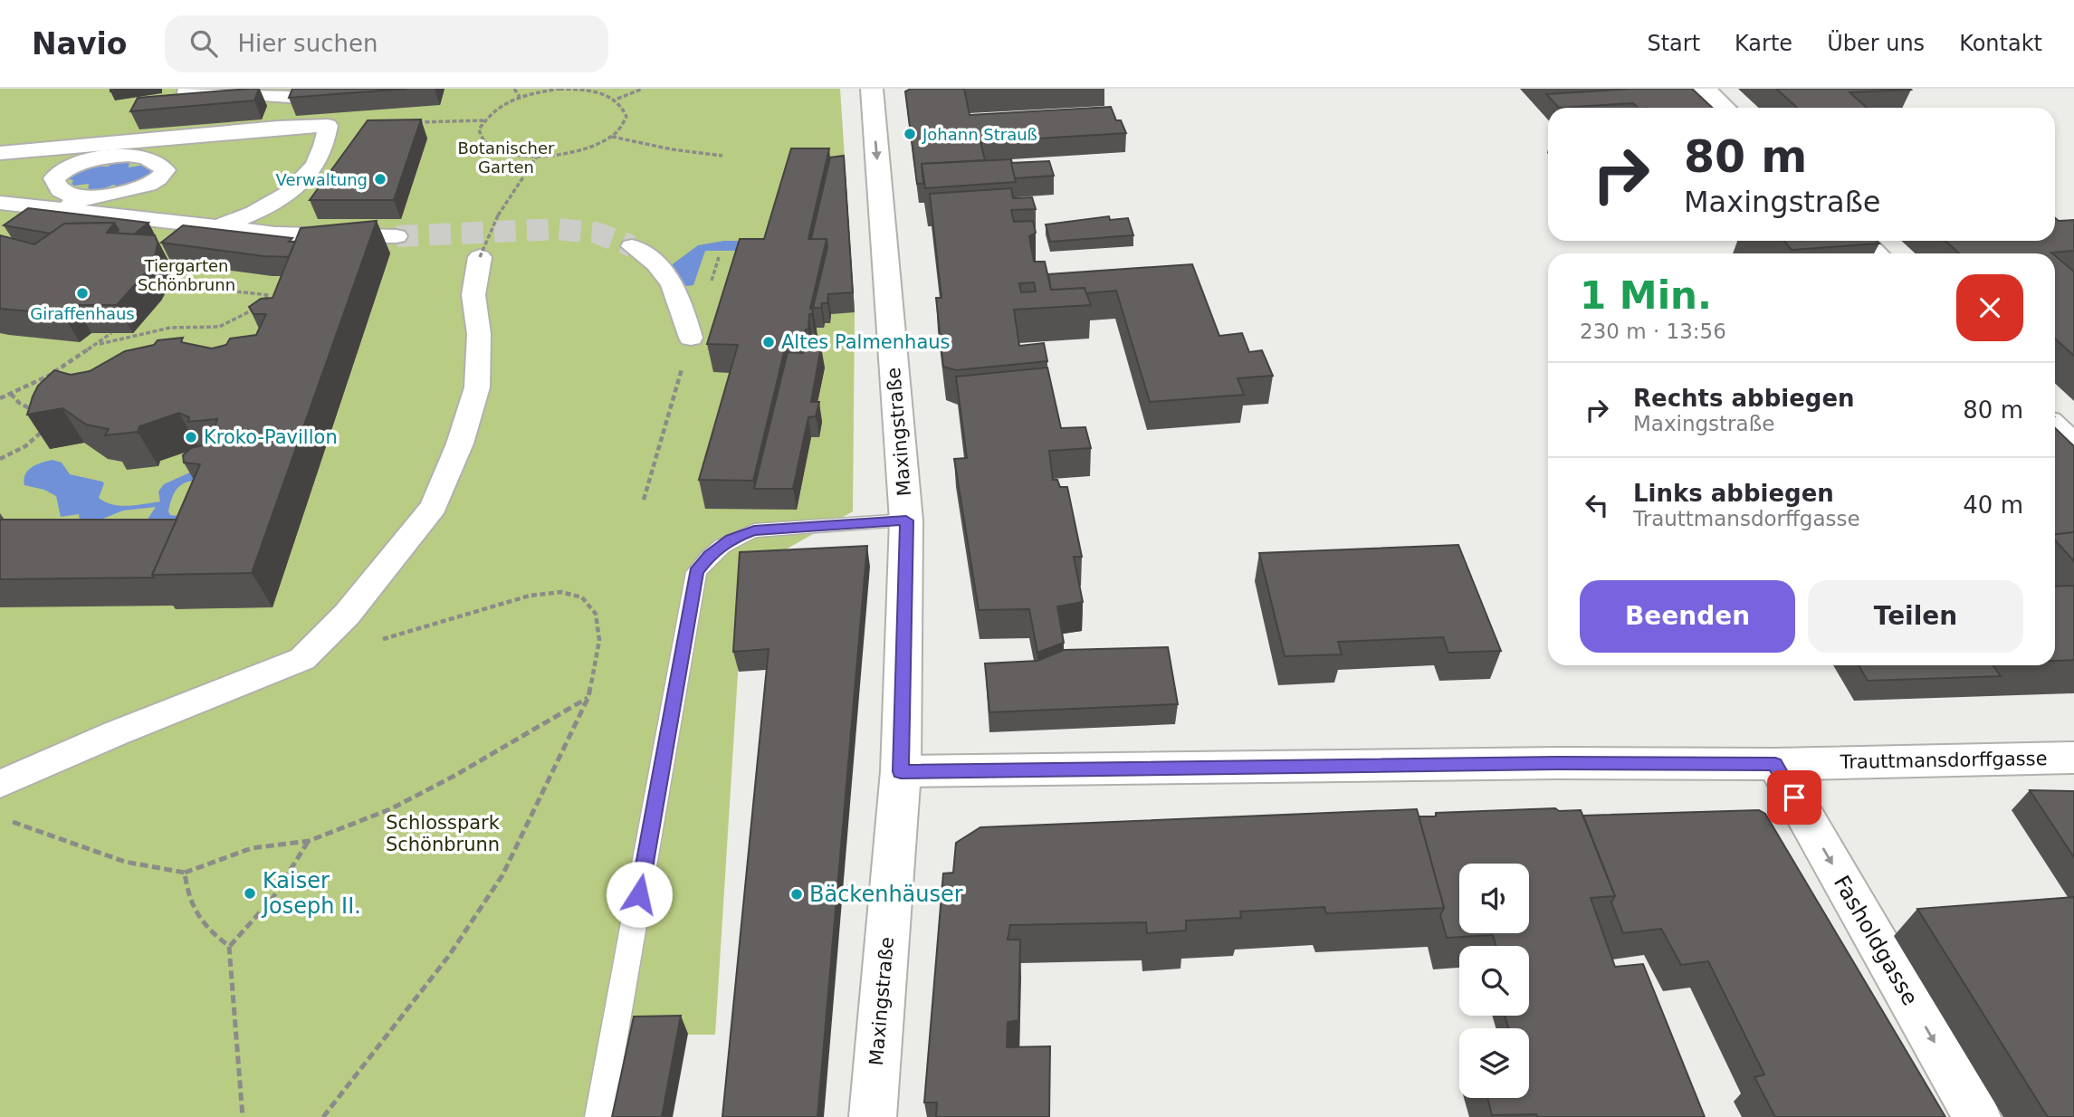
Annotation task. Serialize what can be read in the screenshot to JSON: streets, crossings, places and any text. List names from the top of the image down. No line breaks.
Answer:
{"streets":{"street":["Maxingstraße","Trauttmansdorffgasse","Fasholdgasse"]},"crossings":[["Maxingstraße","Trauttmansdorffgasse"],["Trauttmansdorffgasse","Fasholdgasse"]],"one_way":["Maxingstraße","Fasholdgasse"],"parks":["Botanischer Garten","Tiergarten Schönbrunn","Schlosspark Schönbrunn"],"places":["Johann Strauß","Verwaltung","Giraffenhaus","Altes Palmenhaus","Kroko-Pavillon","Kaiser Joseph II.","Bäckenhäuser"],"page":{"header":"Navio","search":"Hier suchen","nav":["Start","Karte","Über uns","Kontakt"],"turn":["80 m","Maxingstraße"],"heading":["1 Min.","230 m · 13:56"],"list":[{"name":"Rechts abbiegen","note":"Maxingstraße","value":"80 m"},{"name":"Links abbiegen","note":"Trauttmansdorffgasse","value":"40 m"}],"buttons":["Beenden","Teilen"]}}
